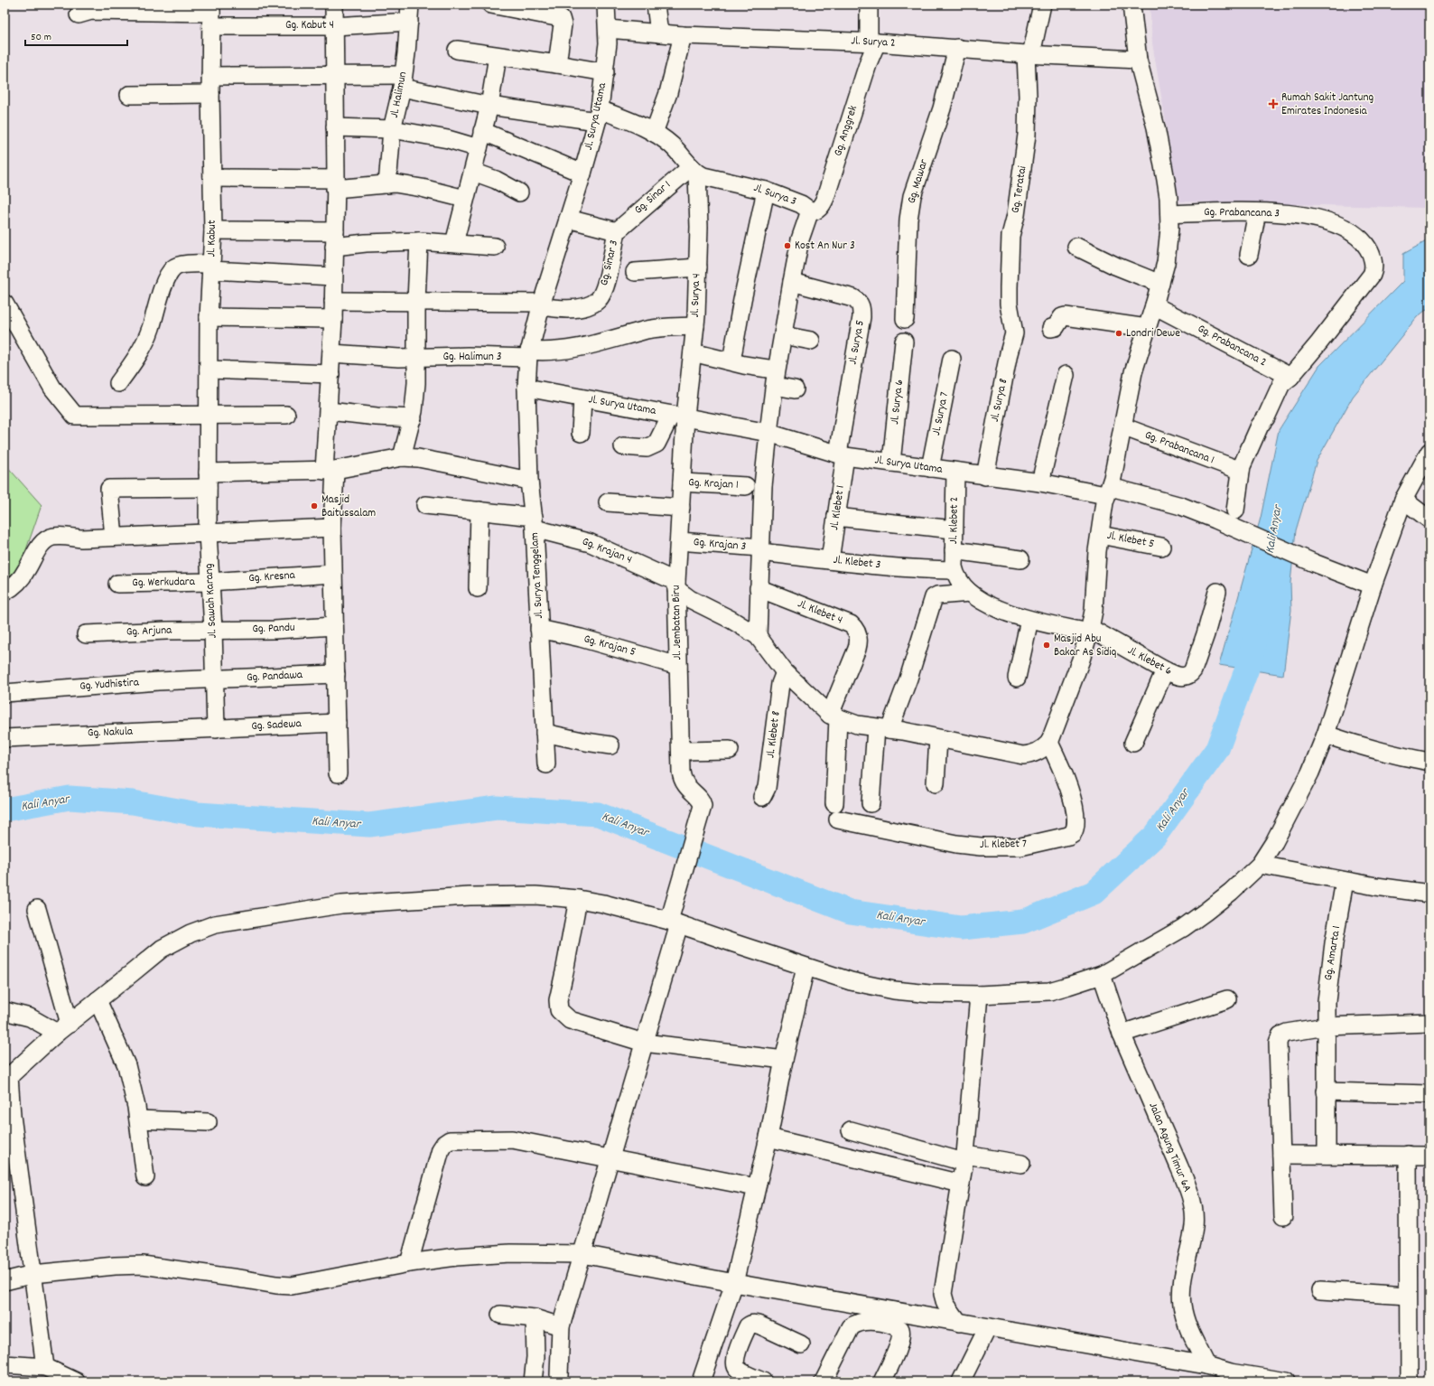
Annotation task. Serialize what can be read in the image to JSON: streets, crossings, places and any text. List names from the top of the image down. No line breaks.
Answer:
{"streets":{"street":["Gg. Kabut 4","Jl. Surya 2","Jl. Halimun","Jl. Surya Utama","Gg. Anggrek","Gg. Mawar","Gg. Teratai","Jl. Surya 3","Gg. Sinar 1","Gg. Prabancana 3","Jl. Kabut","Gg. Sinar 3","Jl. Surya 4","Jl. Surya 5","Gg. Prabancana 2","Gg. Halimun 3","Jl. Surya 8","Jl. Surya 6","Jl. Surya 7","Gg. Prabancana 1","Gg. Krajan 1","Jl. Klebet 1","Jl. Klebet 2","Jl. Klebet 5","Gg. Krajan 3","Gg. Krajan 4","Jl. Klebet 3","Jl. Surya Tenggelam","Gg. Kresna","Gg. Werkudara","Jl. Sawah Karang","Jl. Klebet 4","Jl. Jembatan Biru","Gg. Pandu","Gg. Arjuna","Gg. Krajan 5","Jl. Klebet 6","Gg. Pandawa","Gg. Yudhistira","Gg. Sadewa","Gg. Nakula","Jl. Klebet 8","Jl. Klebet 7","Gg. Amarta 1","Jalan Agung Timur 6A"]},"crossings":[["Gg. Kabut 4","Jl. Halimun"],["Gg. Kabut 4","Jl. Kabut"],["Jl. Surya 2","Jl. Surya Utama"],["Jl. Surya 2","Gg. Anggrek"],["Jl. Surya 2","Gg. Mawar"],["Jl. Surya 2","Gg. Teratai"],["Jl. Halimun","Jl. Surya 3"],["Jl. Surya Utama","Jl. Surya 3"],["Jl. Surya Utama","Gg. Sinar 3"],["Jl. Surya Utama","Jl. Surya 4"],["Jl. Surya Utama","Jl. Surya 5"],["Jl. Surya Utama","Gg. Halimun 3"],["Jl. Surya Utama","Jl. Surya 8"],["Jl. Surya Utama","Jl. Surya 6"],["Jl. Surya Utama","Jl. Surya 7"],["Jl. Surya Utama","Jl. Klebet 1"],["Jl. Surya Utama","Jl. Klebet 2"],["Jl. Surya Utama","Jl. Surya Tenggelam"],["Jl. Surya Utama","Jl. Jembatan Biru"],["Gg. Anggrek","Jl. Surya 3"],["Gg. Teratai","Jl. Surya 8"],["Jl. Surya 3","Gg. Sinar 1"],["Jl. Surya 3","Jl. Kabut"],["Jl. Surya 3","Jl. Surya 4"],["Jl. Surya 3","Jl. Surya 5"],["Jl. Surya 3","Gg. Krajan 3"],["Jl. Surya 3","Gg. Krajan 4"],["Jl. Surya 3","Jl. Klebet 3"],["Jl. Surya 3","Jl. Klebet 4"],["Gg. Sinar 1","Gg. Sinar 3"],["Gg. Sinar 1","Jl. Surya 4"],["Gg. Prabancana 3","Gg. Prabancana 2"],["Jl. Kabut","Jl. Sawah Karang"],["Jl. Surya 4","Gg. Halimun 3"],["Jl. Surya 4","Jl. Jembatan Biru"],["Jl. Surya 5","Jl. Klebet 1"],["Gg. Krajan 1","Jl. Jembatan Biru"],["Jl. Klebet 1","Jl. Klebet 3"],["Jl. Klebet 2","Jl. Klebet 3"],["Jl. Klebet 2","Jl. Klebet 6"],["Gg. Krajan 3","Jl. Klebet 3"],["Gg. Krajan 3","Jl. Jembatan Biru"],["Gg. Krajan 4","Jl. Surya Tenggelam"],["Gg. Krajan 4","Jl. Klebet 4"],["Gg. Krajan 4","Jl. Jembatan Biru"],["Gg. Krajan 4","Jl. Klebet 8"],["Jl. Klebet 3","Jl. Klebet 6"],["Jl. Surya Tenggelam","Gg. Krajan 5"],["Gg. Kresna","Gg. Werkudara"],["Gg. Kresna","Jl. Sawah Karang"],["Gg. Werkudara","Jl. Sawah Karang"],["Jl. Sawah Karang","Gg. Pandu"],["Jl. Sawah Karang","Gg. Arjuna"],["Jl. Sawah Karang","Gg. Pandawa"],["Jl. Sawah Karang","Gg. Yudhistira"],["Jl. Sawah Karang","Gg. Sadewa"],["Jl. Sawah Karang","Gg. Nakula"],["Jl. Jembatan Biru","Gg. Krajan 5"],["Gg. Pandu","Gg. Arjuna"],["Gg. Pandawa","Gg. Yudhistira"],["Gg. Sadewa","Gg. Nakula"]],"water":["Kali Anyar"],"places":{"health":["Rumah Sakit Jantung Emirates Indonesia"],"other":["Kost An Nur 3","Londri Dewe","Masjid Baitussalam","Masjid Abu Bakar As Sidiq"]},"scale_bar":"50 m"}
